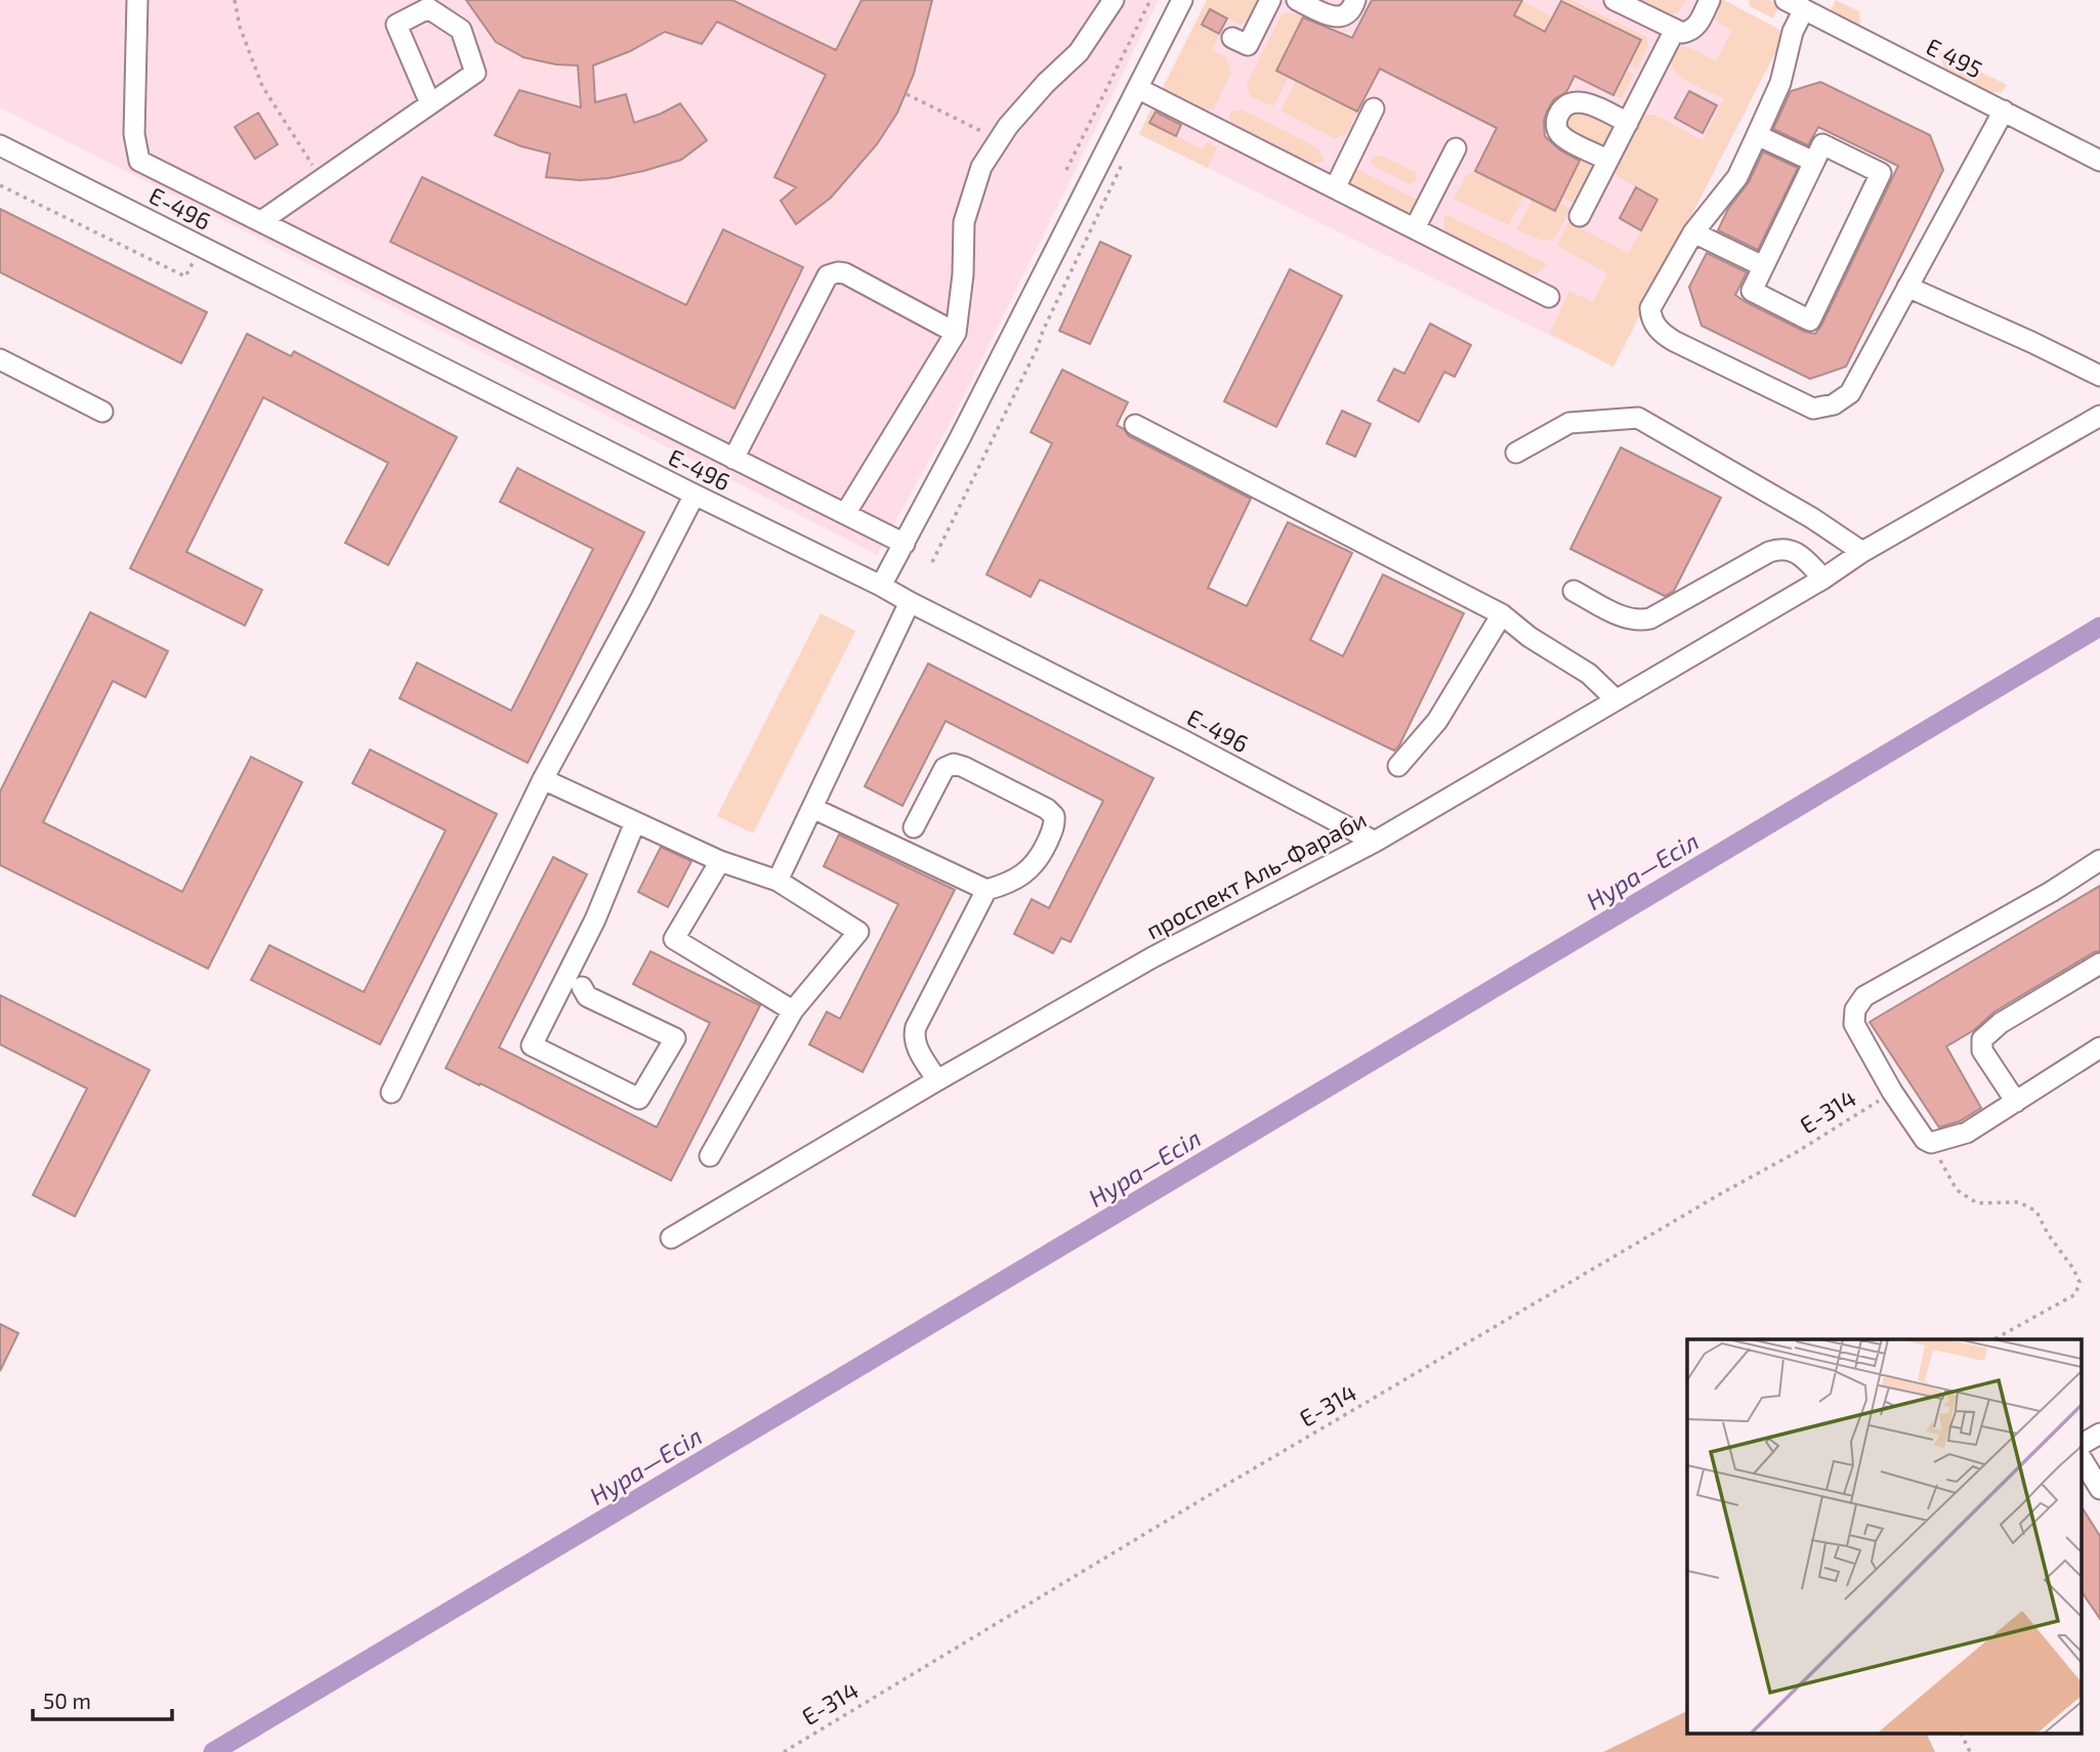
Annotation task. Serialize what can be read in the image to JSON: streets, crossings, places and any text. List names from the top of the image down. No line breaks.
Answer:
{"streets":{"street":["E 495","E-496","проспект Аль-Фараби"],"path":["E-314"]},"crossings":[["E-496","проспект Аль-Фараби"]],"water":["Нура—Есіл"],"scale_bar":"50 m"}
